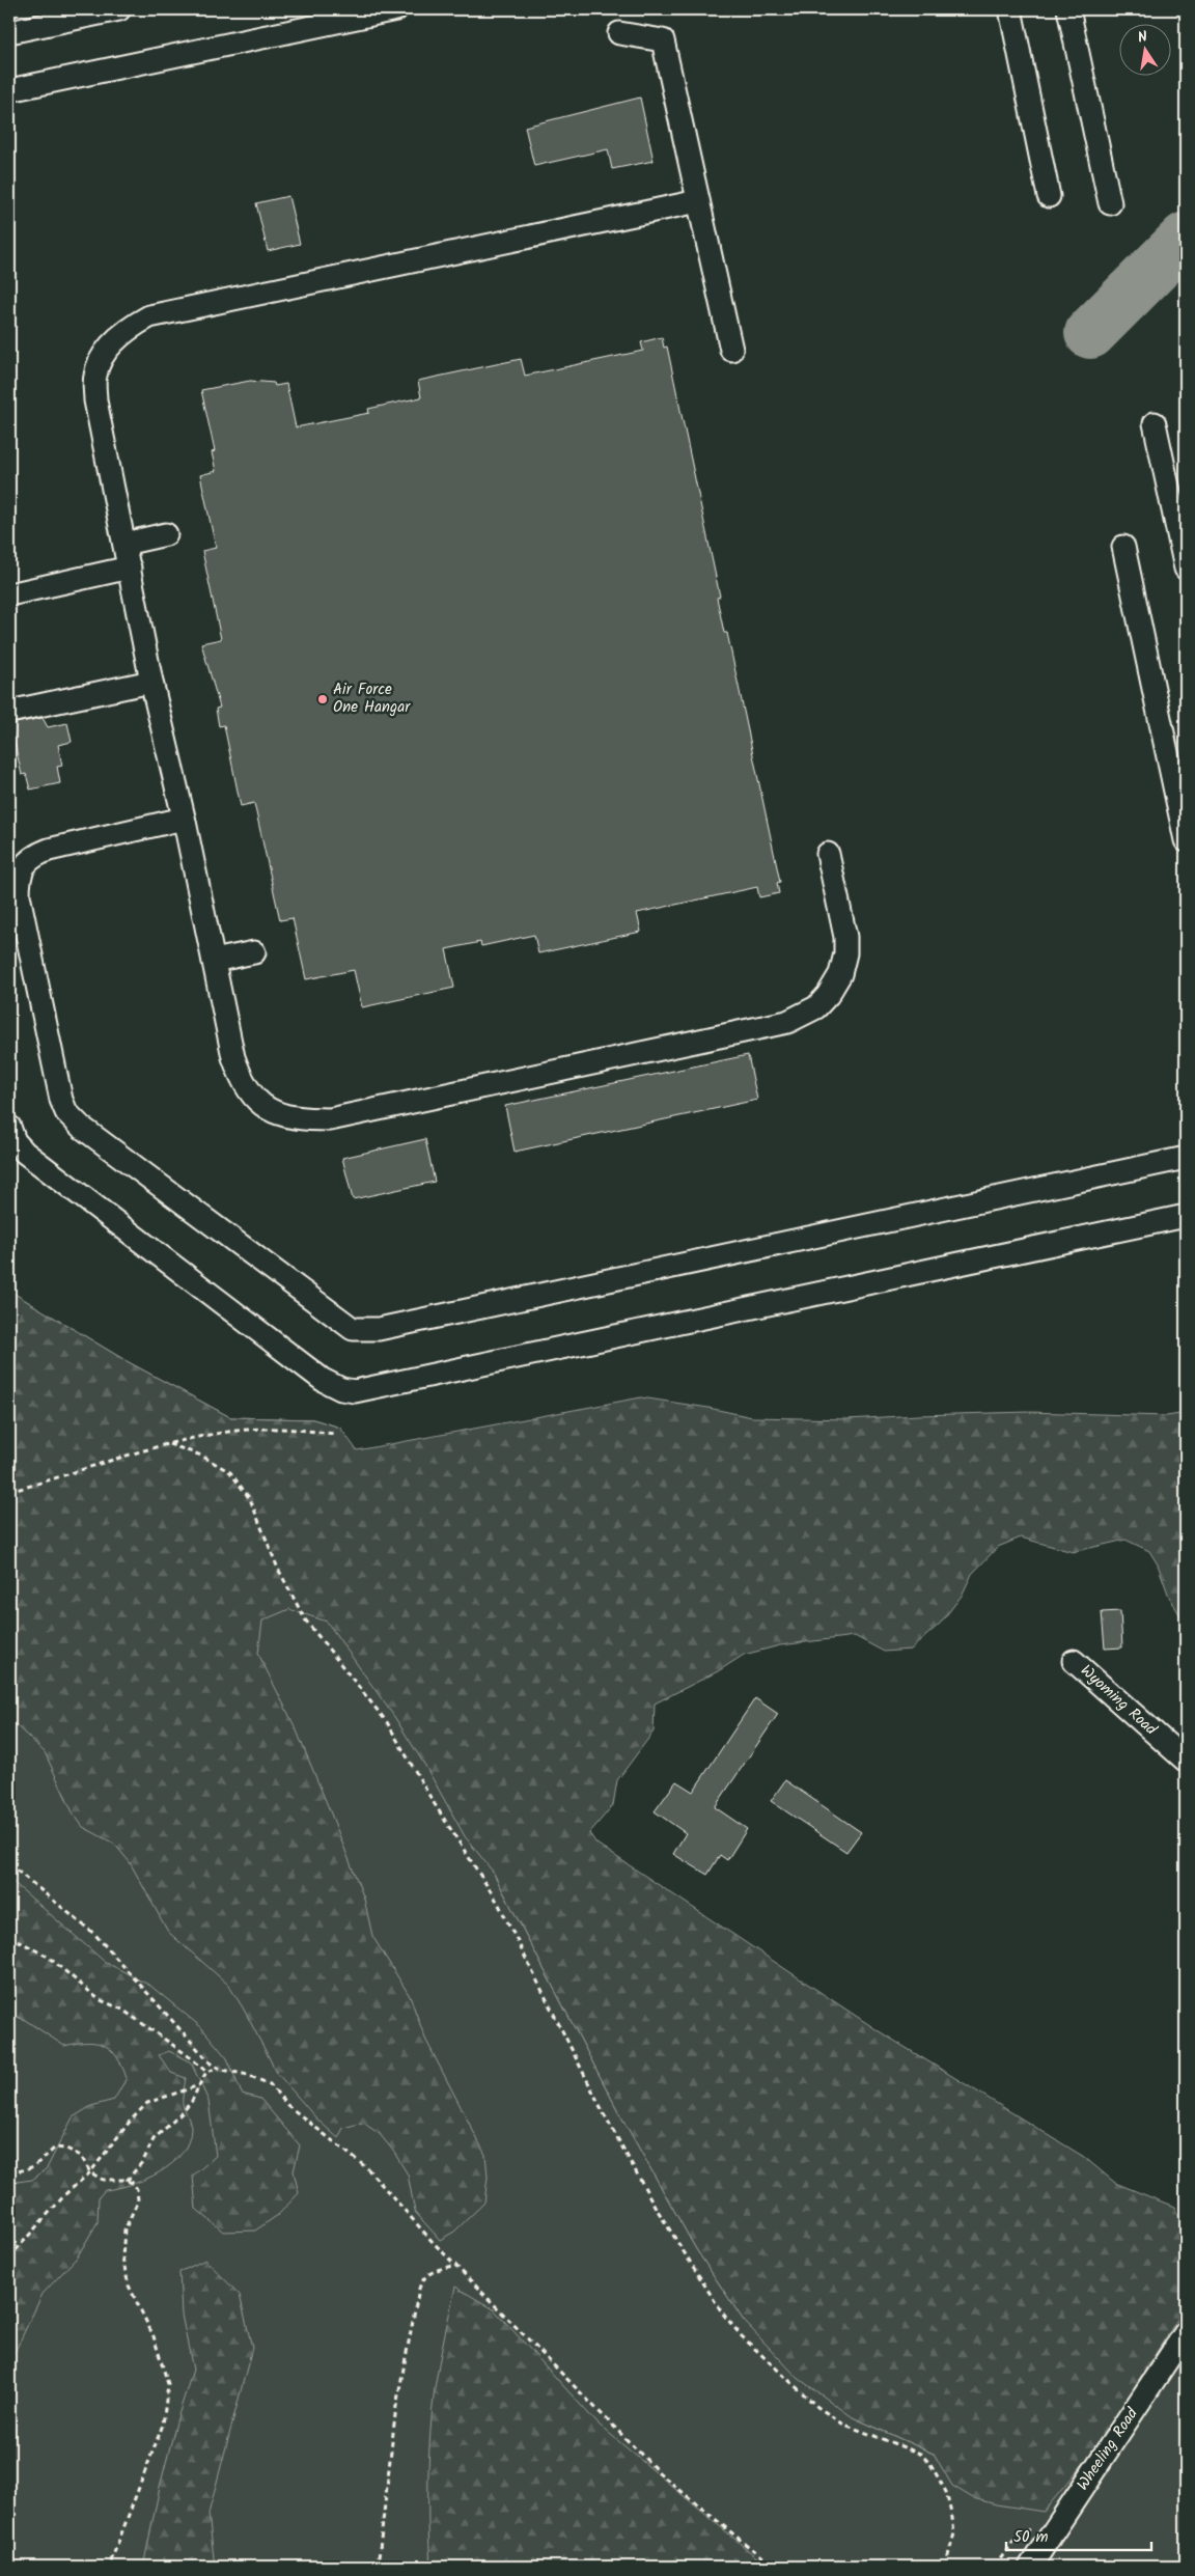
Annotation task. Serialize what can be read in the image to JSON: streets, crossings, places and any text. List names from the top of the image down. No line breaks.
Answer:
{"streets":{"street":["Wyoming Road","Wheeling Road"]},"places":["Air Force One Hangar"],"scale_bar":"50 m","north":"top"}
